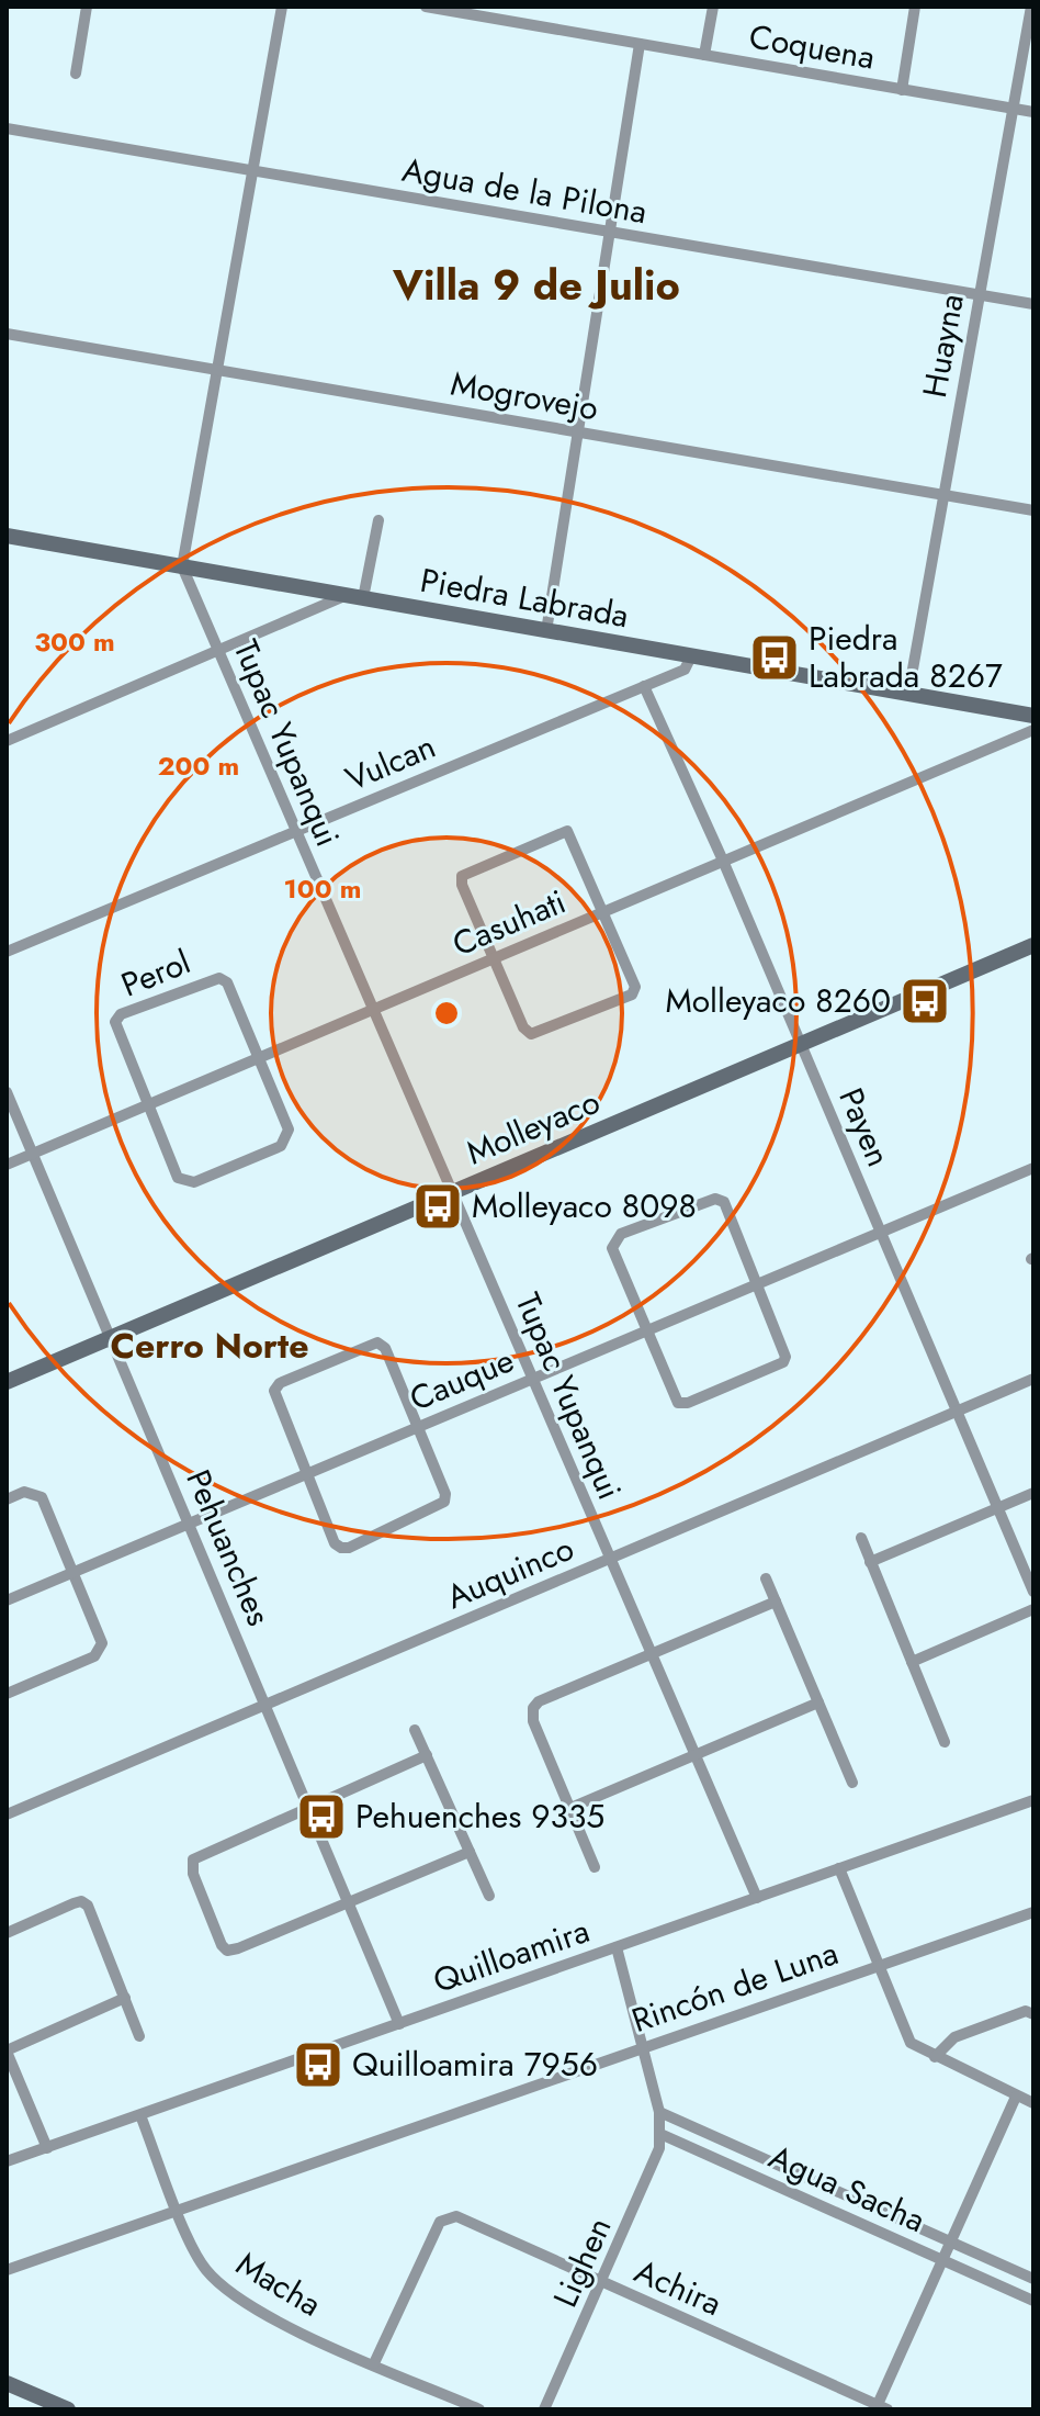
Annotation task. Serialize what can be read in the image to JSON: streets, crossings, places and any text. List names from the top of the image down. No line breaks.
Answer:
{"streets":{"main road":["Piedra Labrada","Molleyaco"],"street":["Coquena","Agua de la Pilona","Huayna","Mogrovejo","Tupac Yupanqui","Vulcan","Casuhati","Perol","Payen","Cauque","Pehuanches","Auquinco","Quilloamira","Rincón de Luna","Agua Sacha","Lighen","Macha","Achira"]},"crossings":[["Coquena","Huayna"],["Agua de la Pilona","Huayna"],["Huayna","Mogrovejo"],["Huayna","Piedra Labrada"],["Piedra Labrada","Tupac Yupanqui"],["Piedra Labrada","Vulcan"],["Tupac Yupanqui","Vulcan"],["Tupac Yupanqui","Casuhati"],["Tupac Yupanqui","Molleyaco"],["Tupac Yupanqui","Cauque"],["Tupac Yupanqui","Auquinco"],["Tupac Yupanqui","Quilloamira"],["Vulcan","Payen"],["Casuhati","Perol"],["Casuhati","Payen"],["Casuhati","Pehuanches"],["Molleyaco","Payen"],["Molleyaco","Pehuanches"],["Payen","Cauque"],["Payen","Auquinco"],["Cauque","Pehuanches"],["Pehuanches","Auquinco"],["Pehuanches","Quilloamira"],["Quilloamira","Macha"],["Rincón de Luna","Macha"],["Agua Sacha","Lighen"],["Lighen","Achira"],["Macha","Achira"]],"districts":["Villa 9 de Julio","Cerro Norte"],"places":{"bus stop":["Piedra Labrada 8267","Molleyaco 8260","Molleyaco 8098","Pehuenches 9335","Quilloamira 7956"]},"rings":["300 m","200 m","100 m"]}
